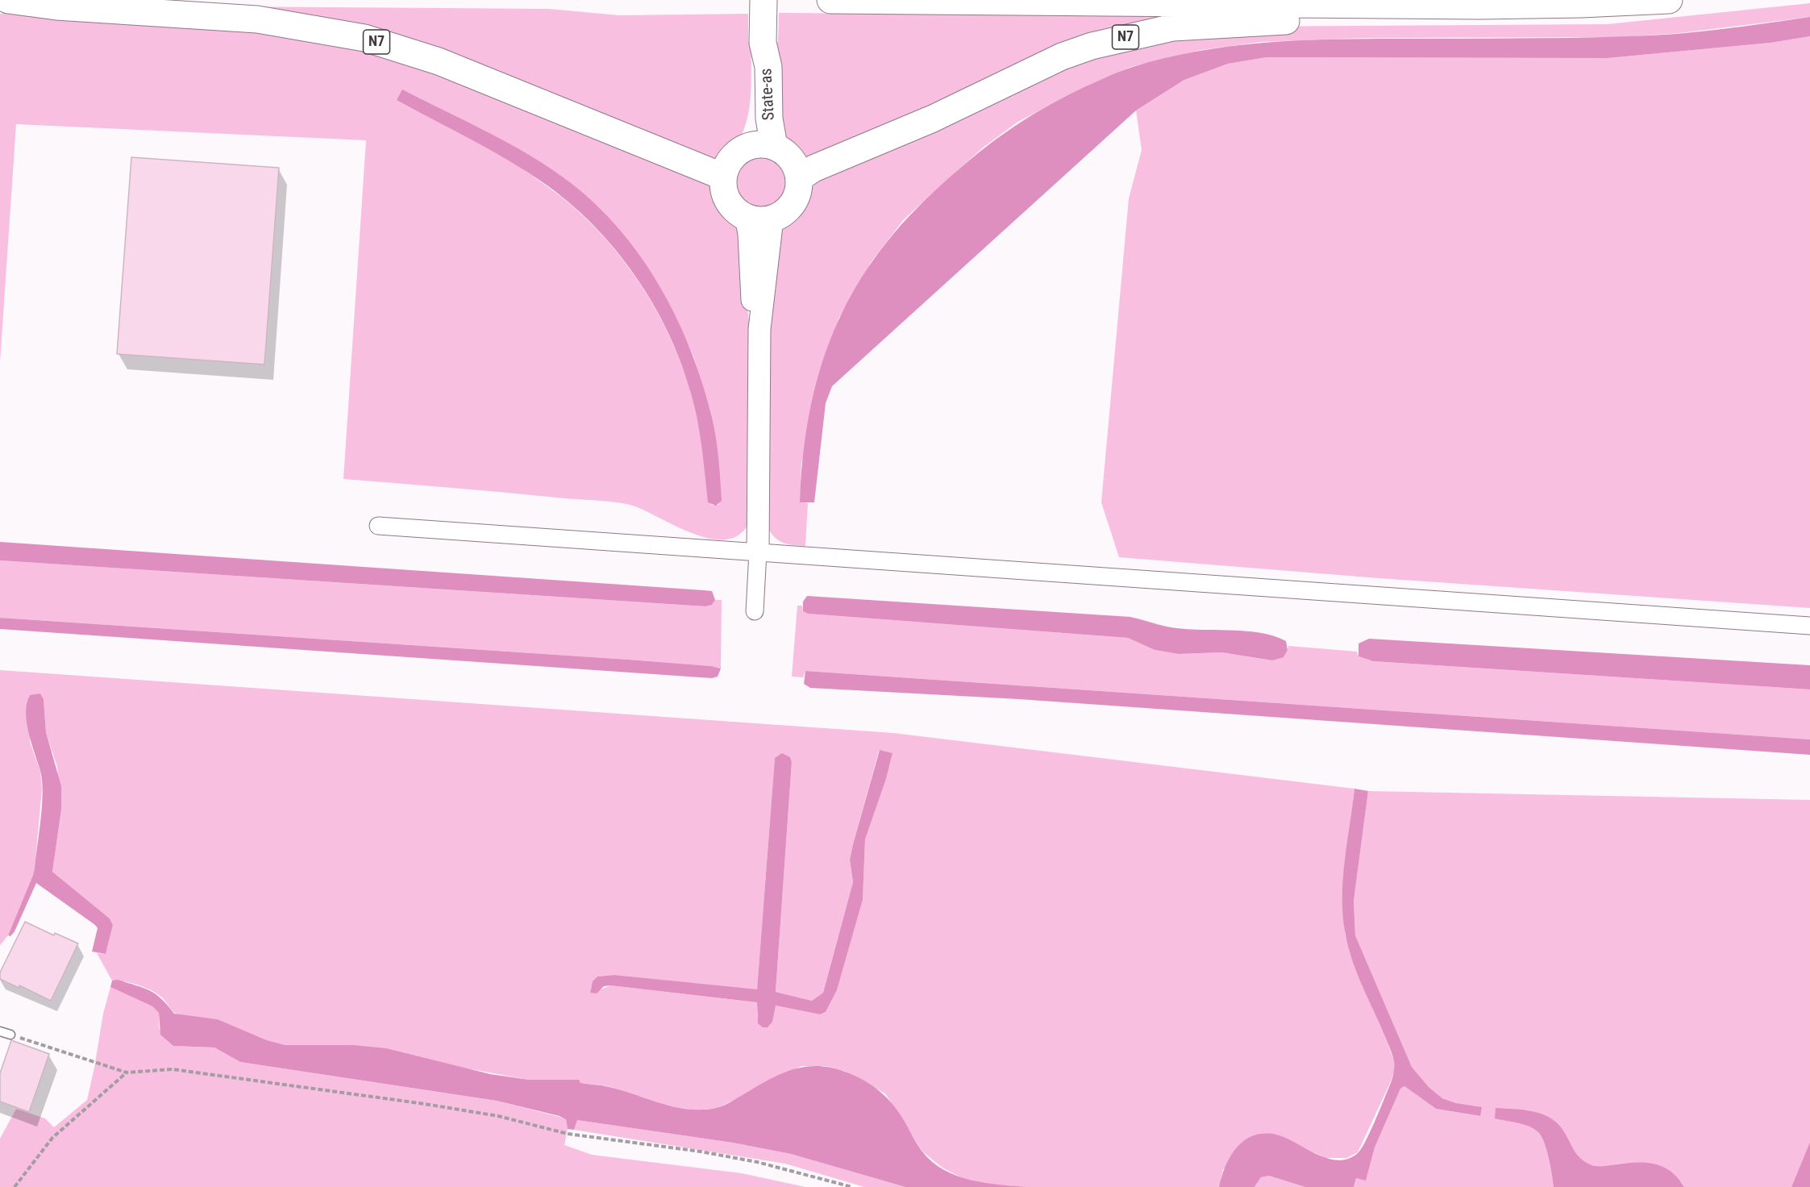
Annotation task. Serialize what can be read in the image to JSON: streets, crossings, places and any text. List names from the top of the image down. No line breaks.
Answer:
{"streets":{"main road":["N7","State-as"]},"crossings":[["N7","State-as"]]}
